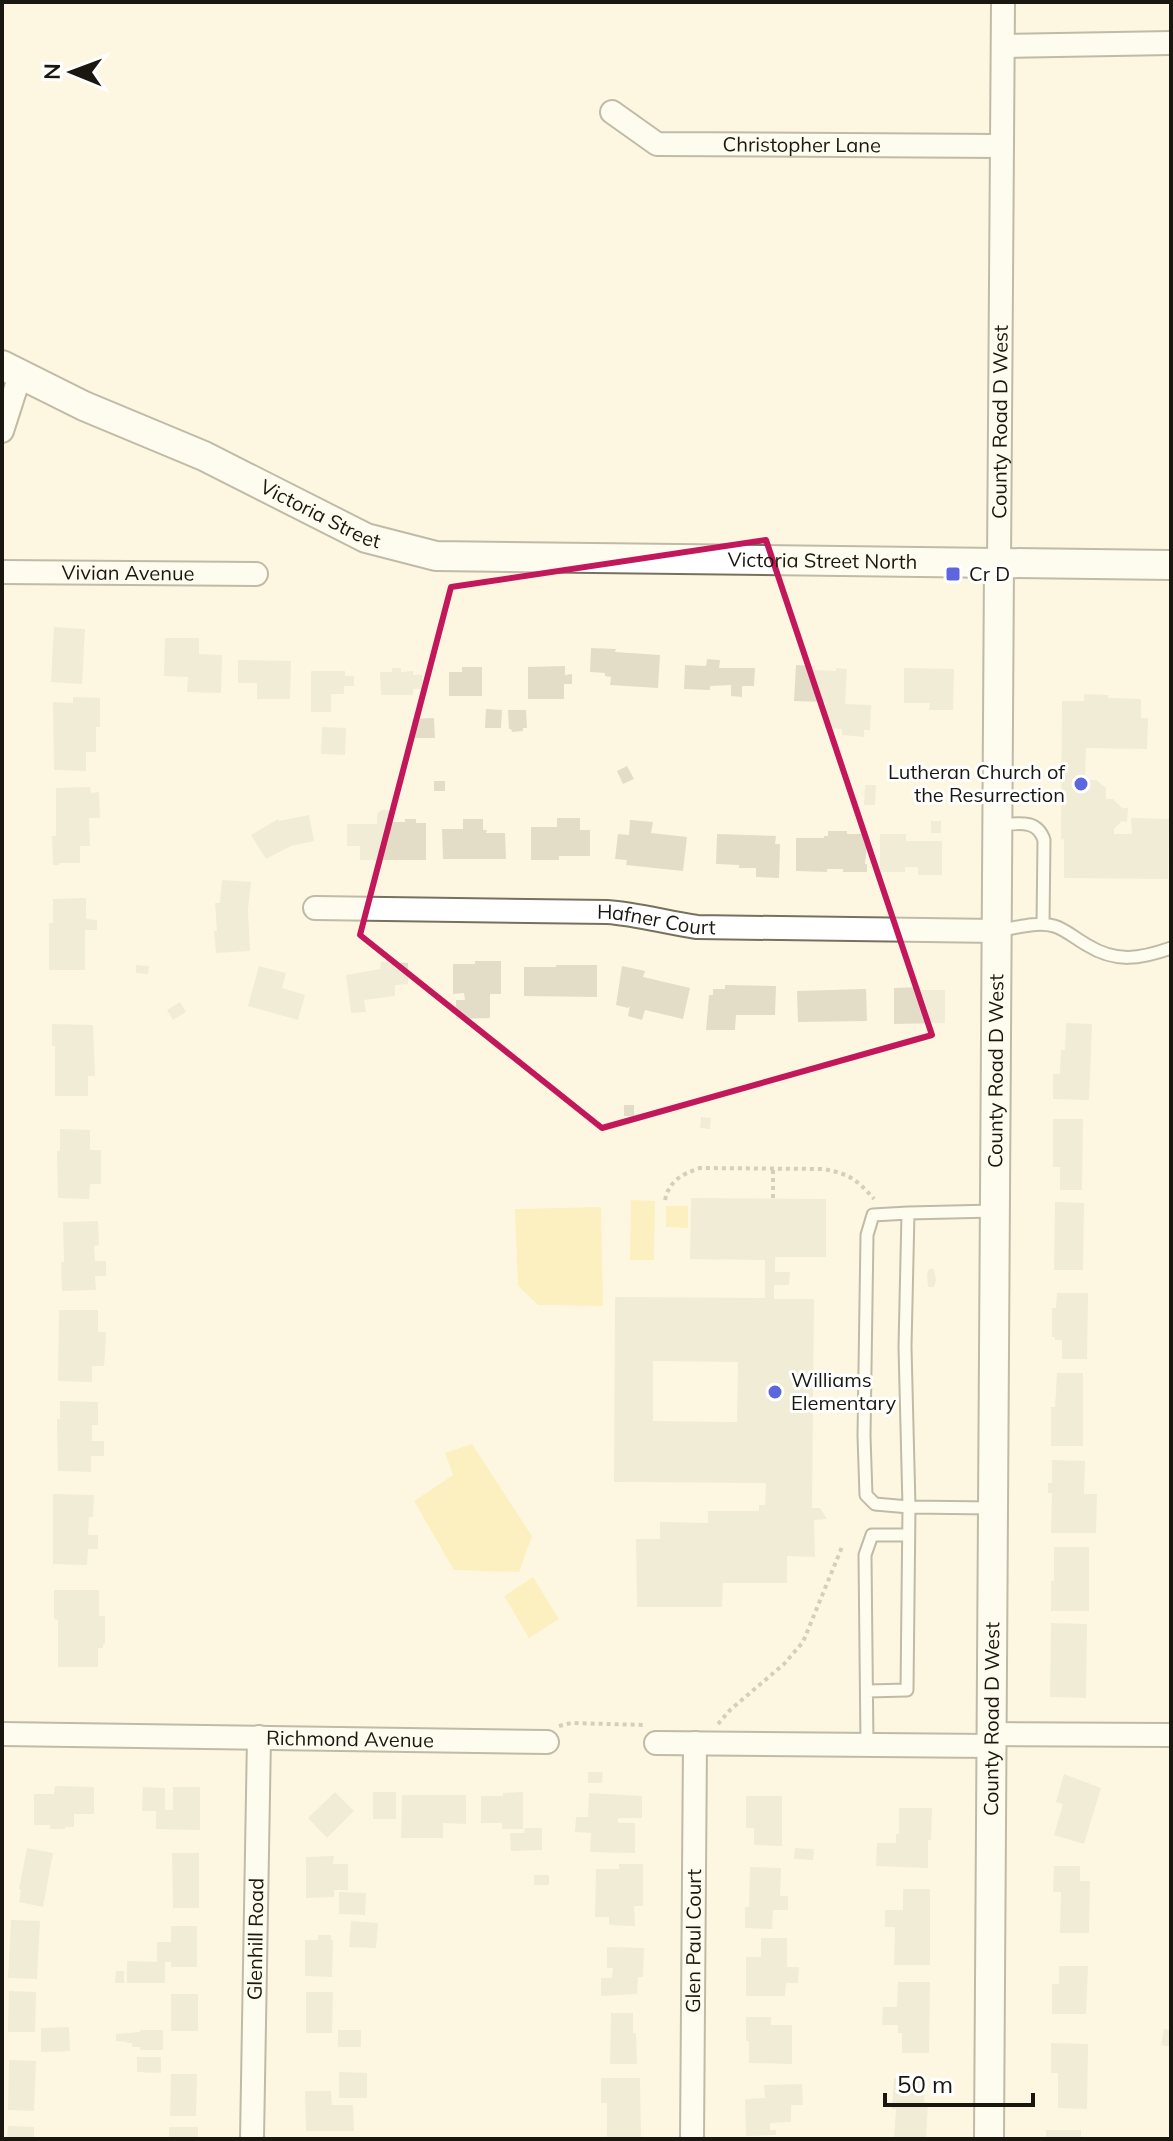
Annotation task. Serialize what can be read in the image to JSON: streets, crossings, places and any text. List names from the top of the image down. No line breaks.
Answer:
{"streets":{"street":["Christopher Lane","County Road D West","Victoria Street","Victoria Street North","Vivian Avenue","Hafner Court","Richmond Avenue","Glenhill Road","Glen Paul Court"]},"crossings":[["Christopher Lane","County Road D West"],["County Road D West","Victoria Street North"],["County Road D West","Hafner Court"],["Victoria Street","Victoria Street North"],["Richmond Avenue","Glenhill Road"]],"places":{"transit":["Cr D"],"other":["Lutheran Church of the Resurrection","Williams Elementary"]},"scale_bar":"50 m","north":"left"}
